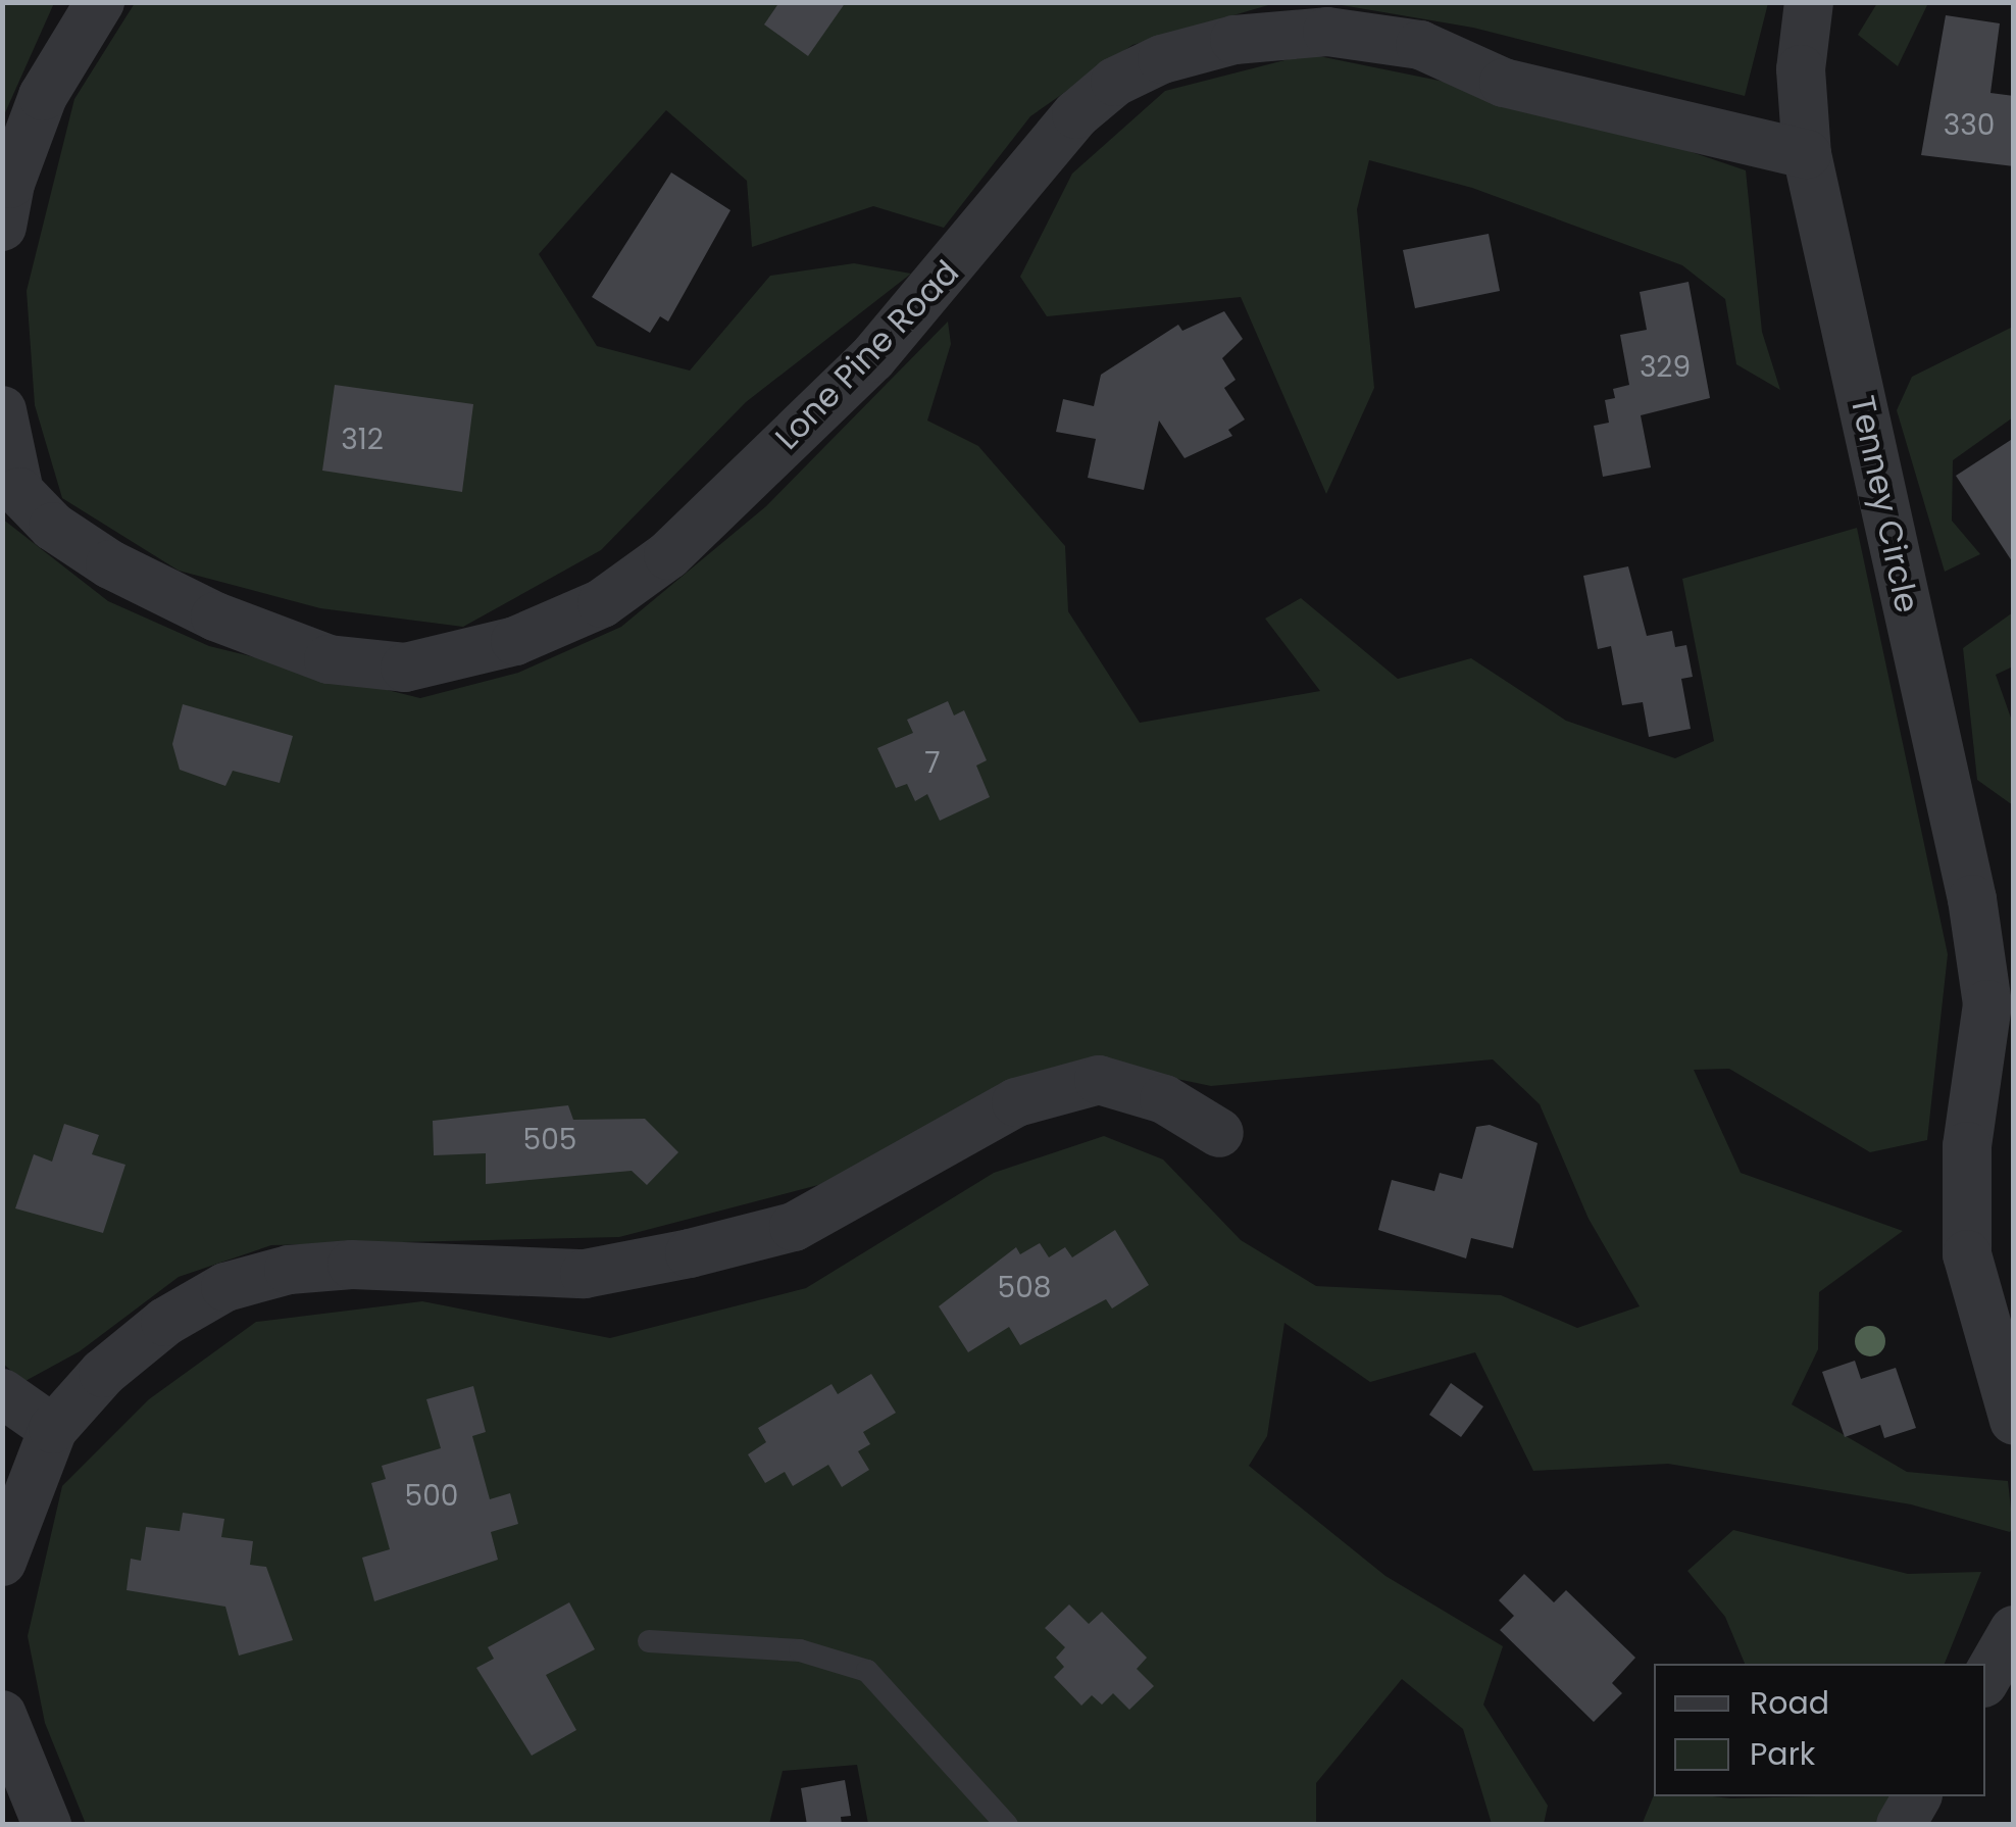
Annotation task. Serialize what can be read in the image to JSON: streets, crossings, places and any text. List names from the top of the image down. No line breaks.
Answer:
{"streets":{"street":["Lone Pine Road","Tenney Circle"]},"crossings":[["Lone Pine Road","Tenney Circle"]],"house_numbers":["330","329","312","7","505","508","500"],"legend":["Road","Park"]}
